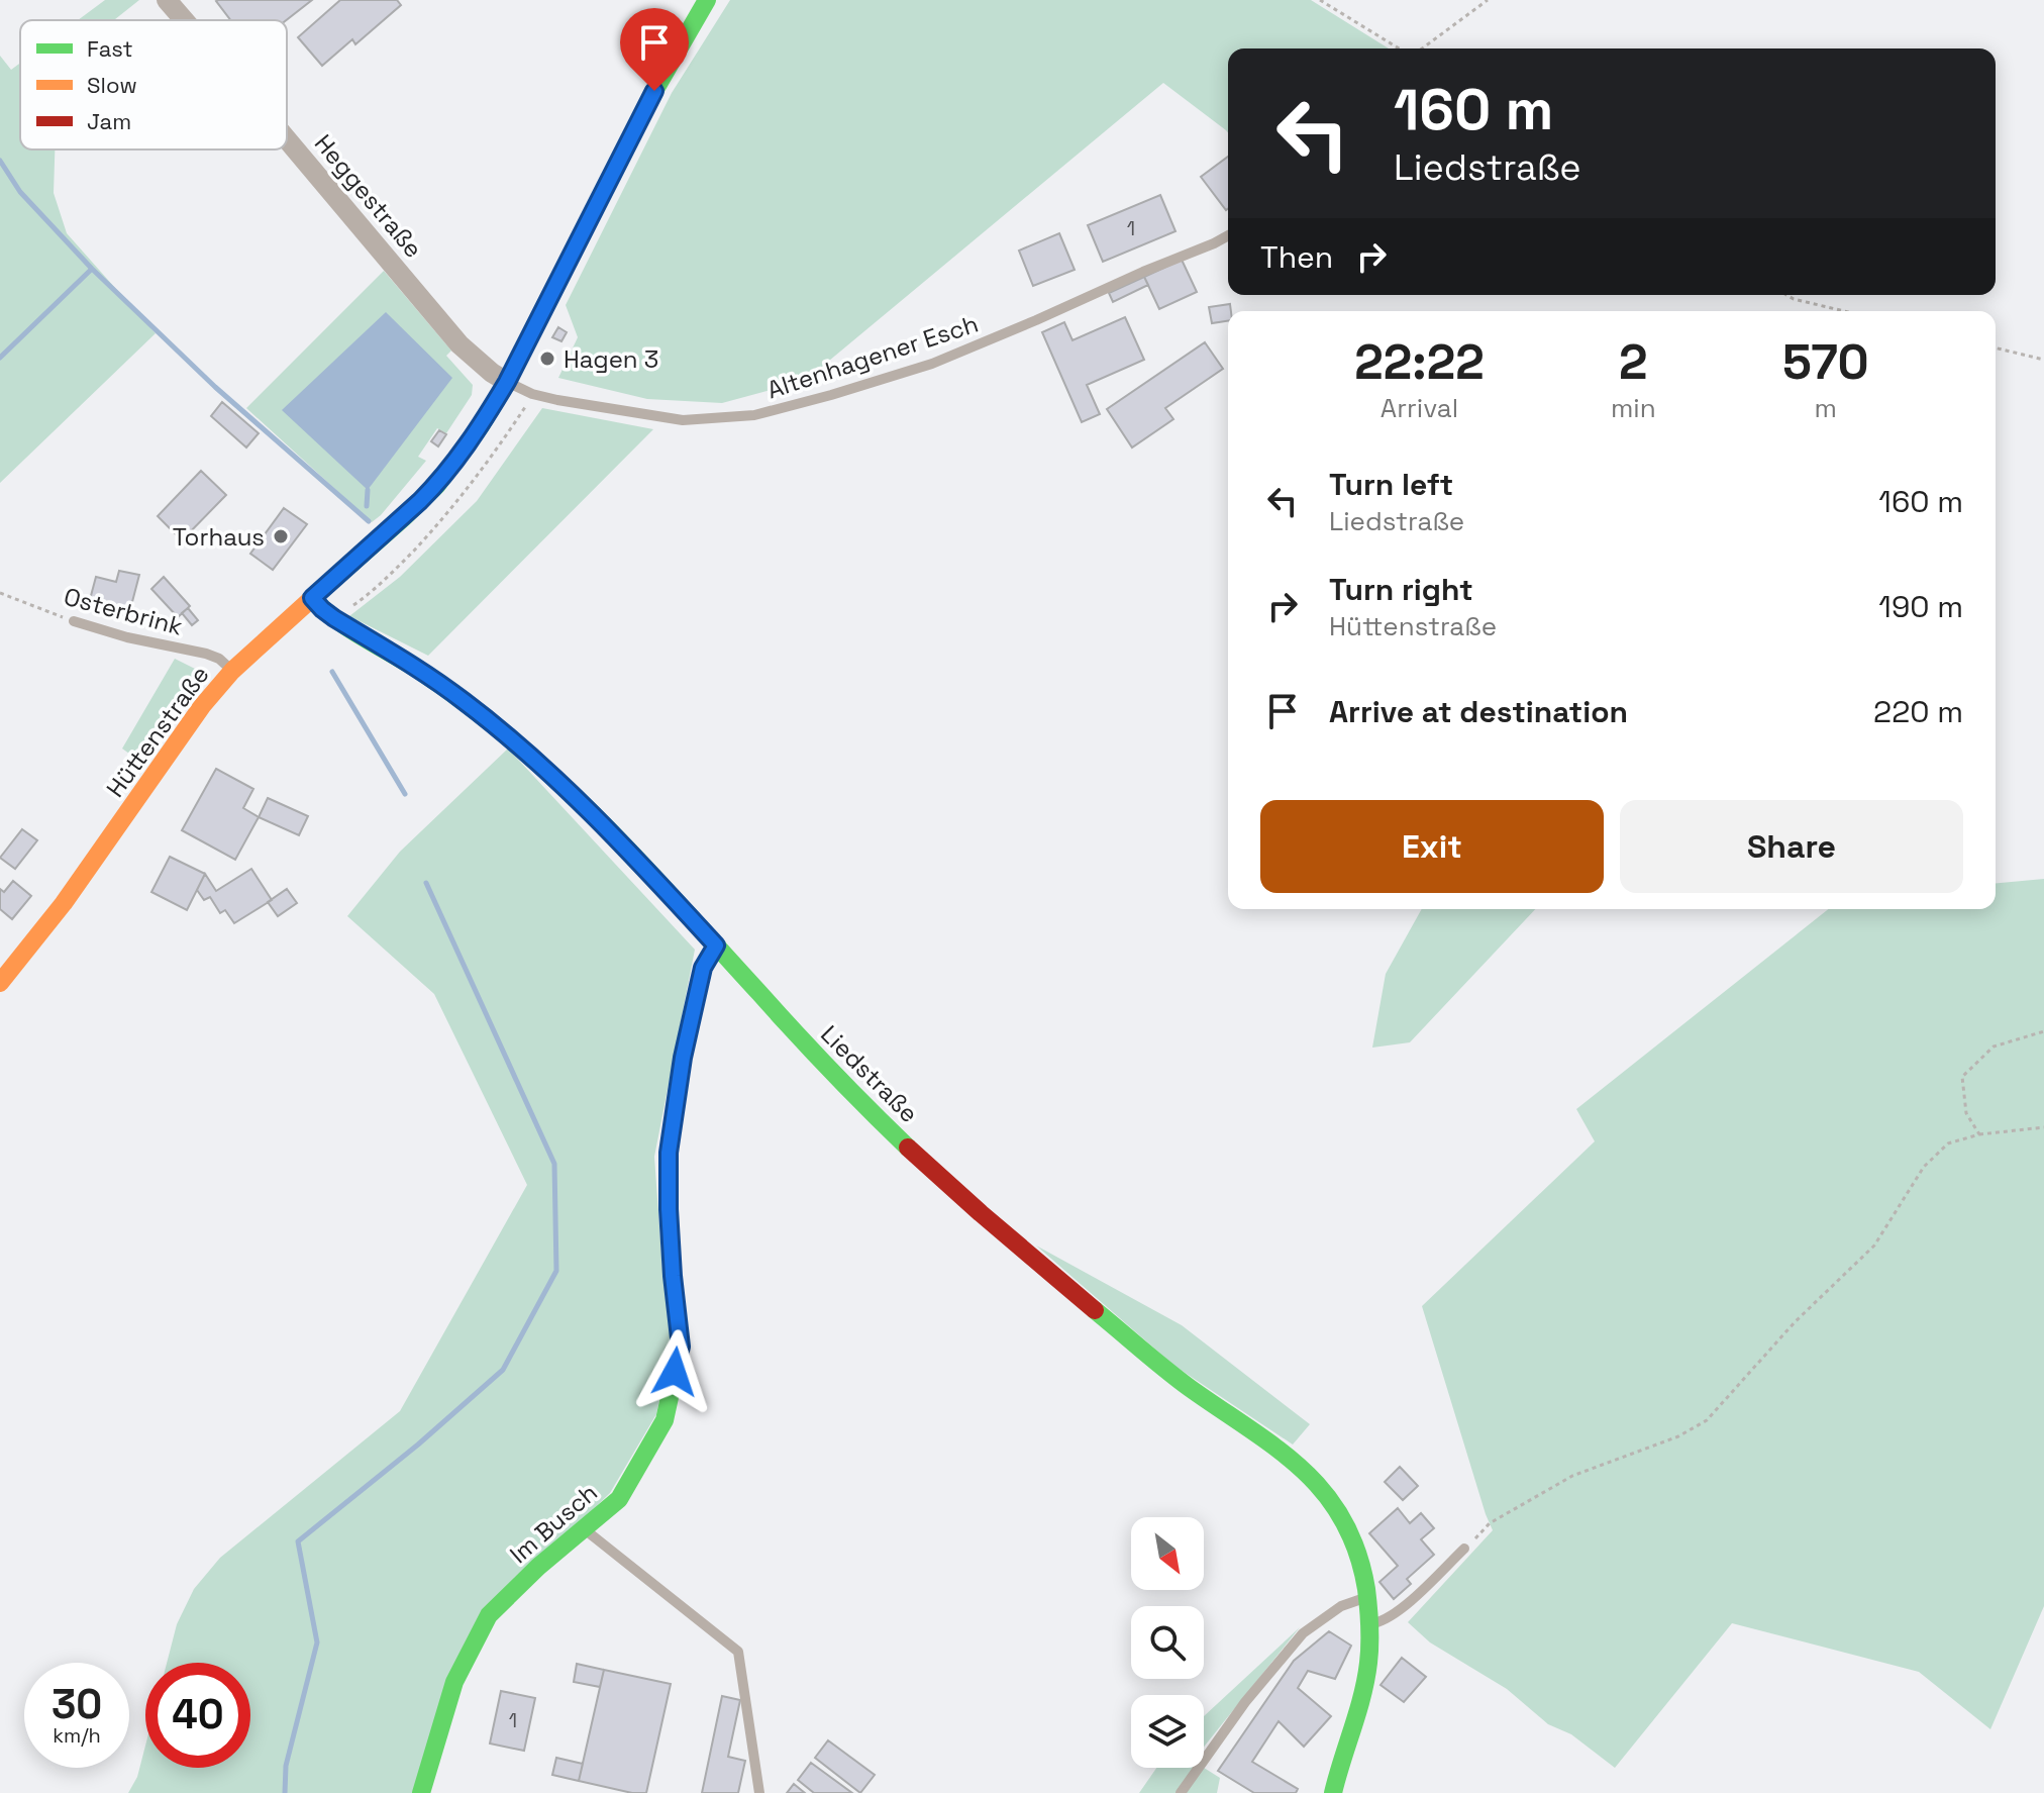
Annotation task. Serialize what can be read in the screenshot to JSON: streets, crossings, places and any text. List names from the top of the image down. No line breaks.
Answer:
{"streets":{"street":["Heggestraße","Hüttenstraße","Liedstraße","Im Busch"],"lane":["Altenhagener Esch","Osterbrink"]},"crossings":[["Heggestraße","Altenhagener Esch"],["Heggestraße","Hüttenstraße"],["Altenhagener Esch","Hüttenstraße"],["Osterbrink","Hüttenstraße"],["Hüttenstraße","Liedstraße"],["Liedstraße","Im Busch"]],"places":["Hagen 3","Torhaus"],"house_numbers":["1","1"],"legend":["Fast","Slow","Jam"],"north":"bottom right","page":{"turn":["160 m","Liedstraße"],"then":"Then","eta":["22:22","Arrival","2","min","570","m"],"list":[{"name":"Turn left","note":"Liedstraße","value":"160 m"},{"name":"Turn right","note":"Hüttenstraße","value":"190 m"},{"name":"Arrive at destination","value":"220 m"}],"buttons":["Exit","Share"],"speed":"30 km/h","limit":"40"}}
